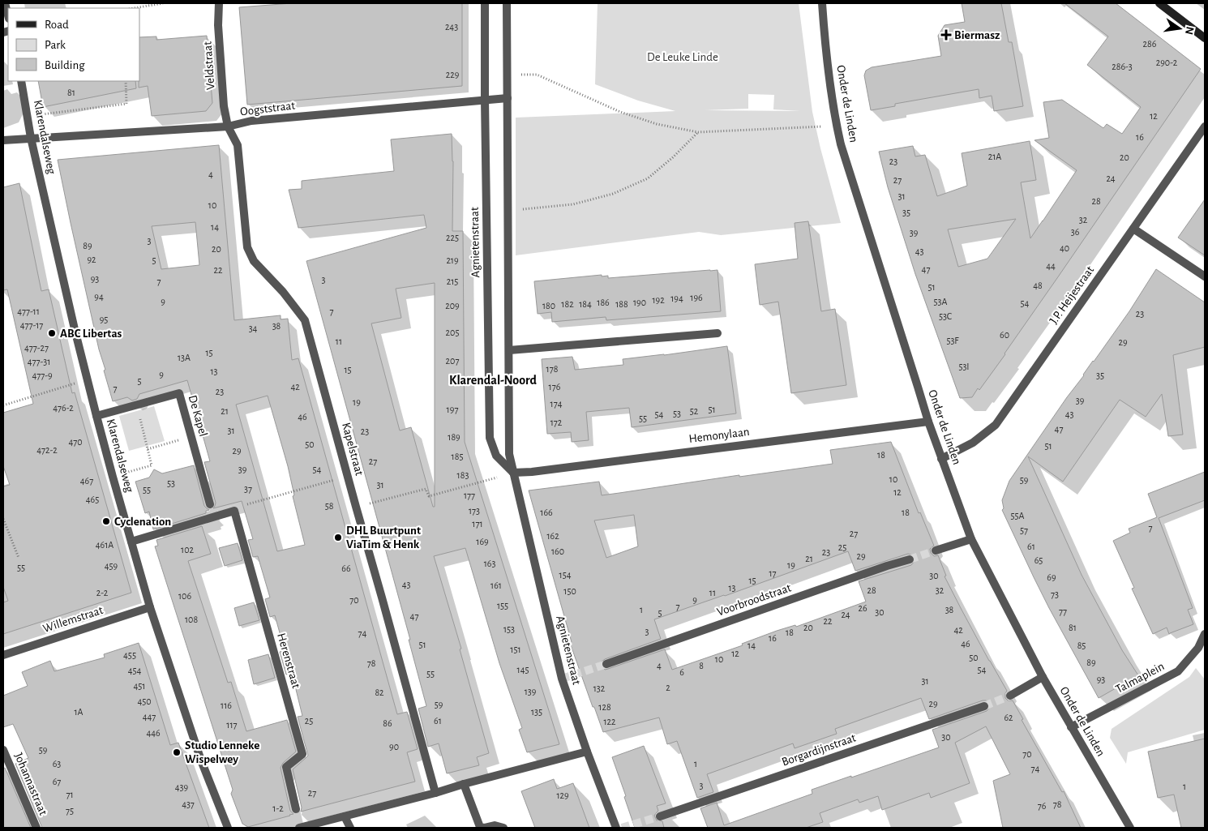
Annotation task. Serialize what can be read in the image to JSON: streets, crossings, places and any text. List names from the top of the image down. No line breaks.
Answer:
{"streets":{"street":["Veldstraat","Onder de Linden","Oogststraat","Klarendalseweg","Agnietenstraat","J.P. Heijestraat","De Kapel","Hemonylaan","Kapelstraat","Voorbroodstraat","Willemstraat","Herenstraat","Talmaplein","Borgardijnstraat","Johannastraat"]},"crossings":[["Veldstraat","Oogststraat"],["Veldstraat","Kapelstraat"],["Onder de Linden","J.P. Heijestraat"],["Onder de Linden","Hemonylaan"],["Onder de Linden","Talmaplein"],["Oogststraat","Klarendalseweg"],["Oogststraat","Agnietenstraat"],["Oogststraat","Kapelstraat"],["Klarendalseweg","De Kapel"],["Klarendalseweg","Willemstraat"],["Agnietenstraat","Hemonylaan"]],"districts":["Klarendal-Noord"],"parks":["De Leuke Linde"],"places":{"health":["Biermasz"],"other":["ABC Libertas","Cyclenation","DHL Buurtpunt ViaTim & Henk","Studio Lenneke Wispelwey"]},"house_numbers":["243","286","290-2","286-3","229","81","12","16","21A","20","23","4","24","27","31","28","10","35","32","14","36","39","225","3","89","40","20","43","92","5","219","44","47","22","93","3","7","215","48","51","94","196","194","192","9","53A","186","190","54","182","184","188","209","180","477-11","7","23","53C","95","477-17","38","34","205","60","53F","11","29","477-27","15","13A","207","477-31","53I","178","15","13","9","477-9","35","5","42","176","7","23","39","19","174","476-2","197","51","21","52","53","54","43","46","55","172","47","31","23","189","470","50","51","472-2","29","18","185","27","39","54","183","10","59","467","53","31","37","55","12","177","465","58","173","166","18","55A","171","7","57","27","162","169","461A","61","25","102","160","23","29","21","65","163","19","459","55","66","17","154","30","69","15","43","161","13","28","32","150","2-2","11","73","106","70","9","155","7","26","1","38","77","30","5","24","47","108","22","20","81","153","42","3","18","74","16","46","51","14","85","151","12","455","50","10","89","78","4","8","145","54","454","6","55","93","31","451","2","132","139","82","450","29","59","116","128","1A","135","447","62","25","61","122","86","117","446","30","90","59","70","63","1","74","67","3","1","439","27","71","129","437","78","76","1-2","75"],"legend":["Road","Park","Building"],"north":"right"}
